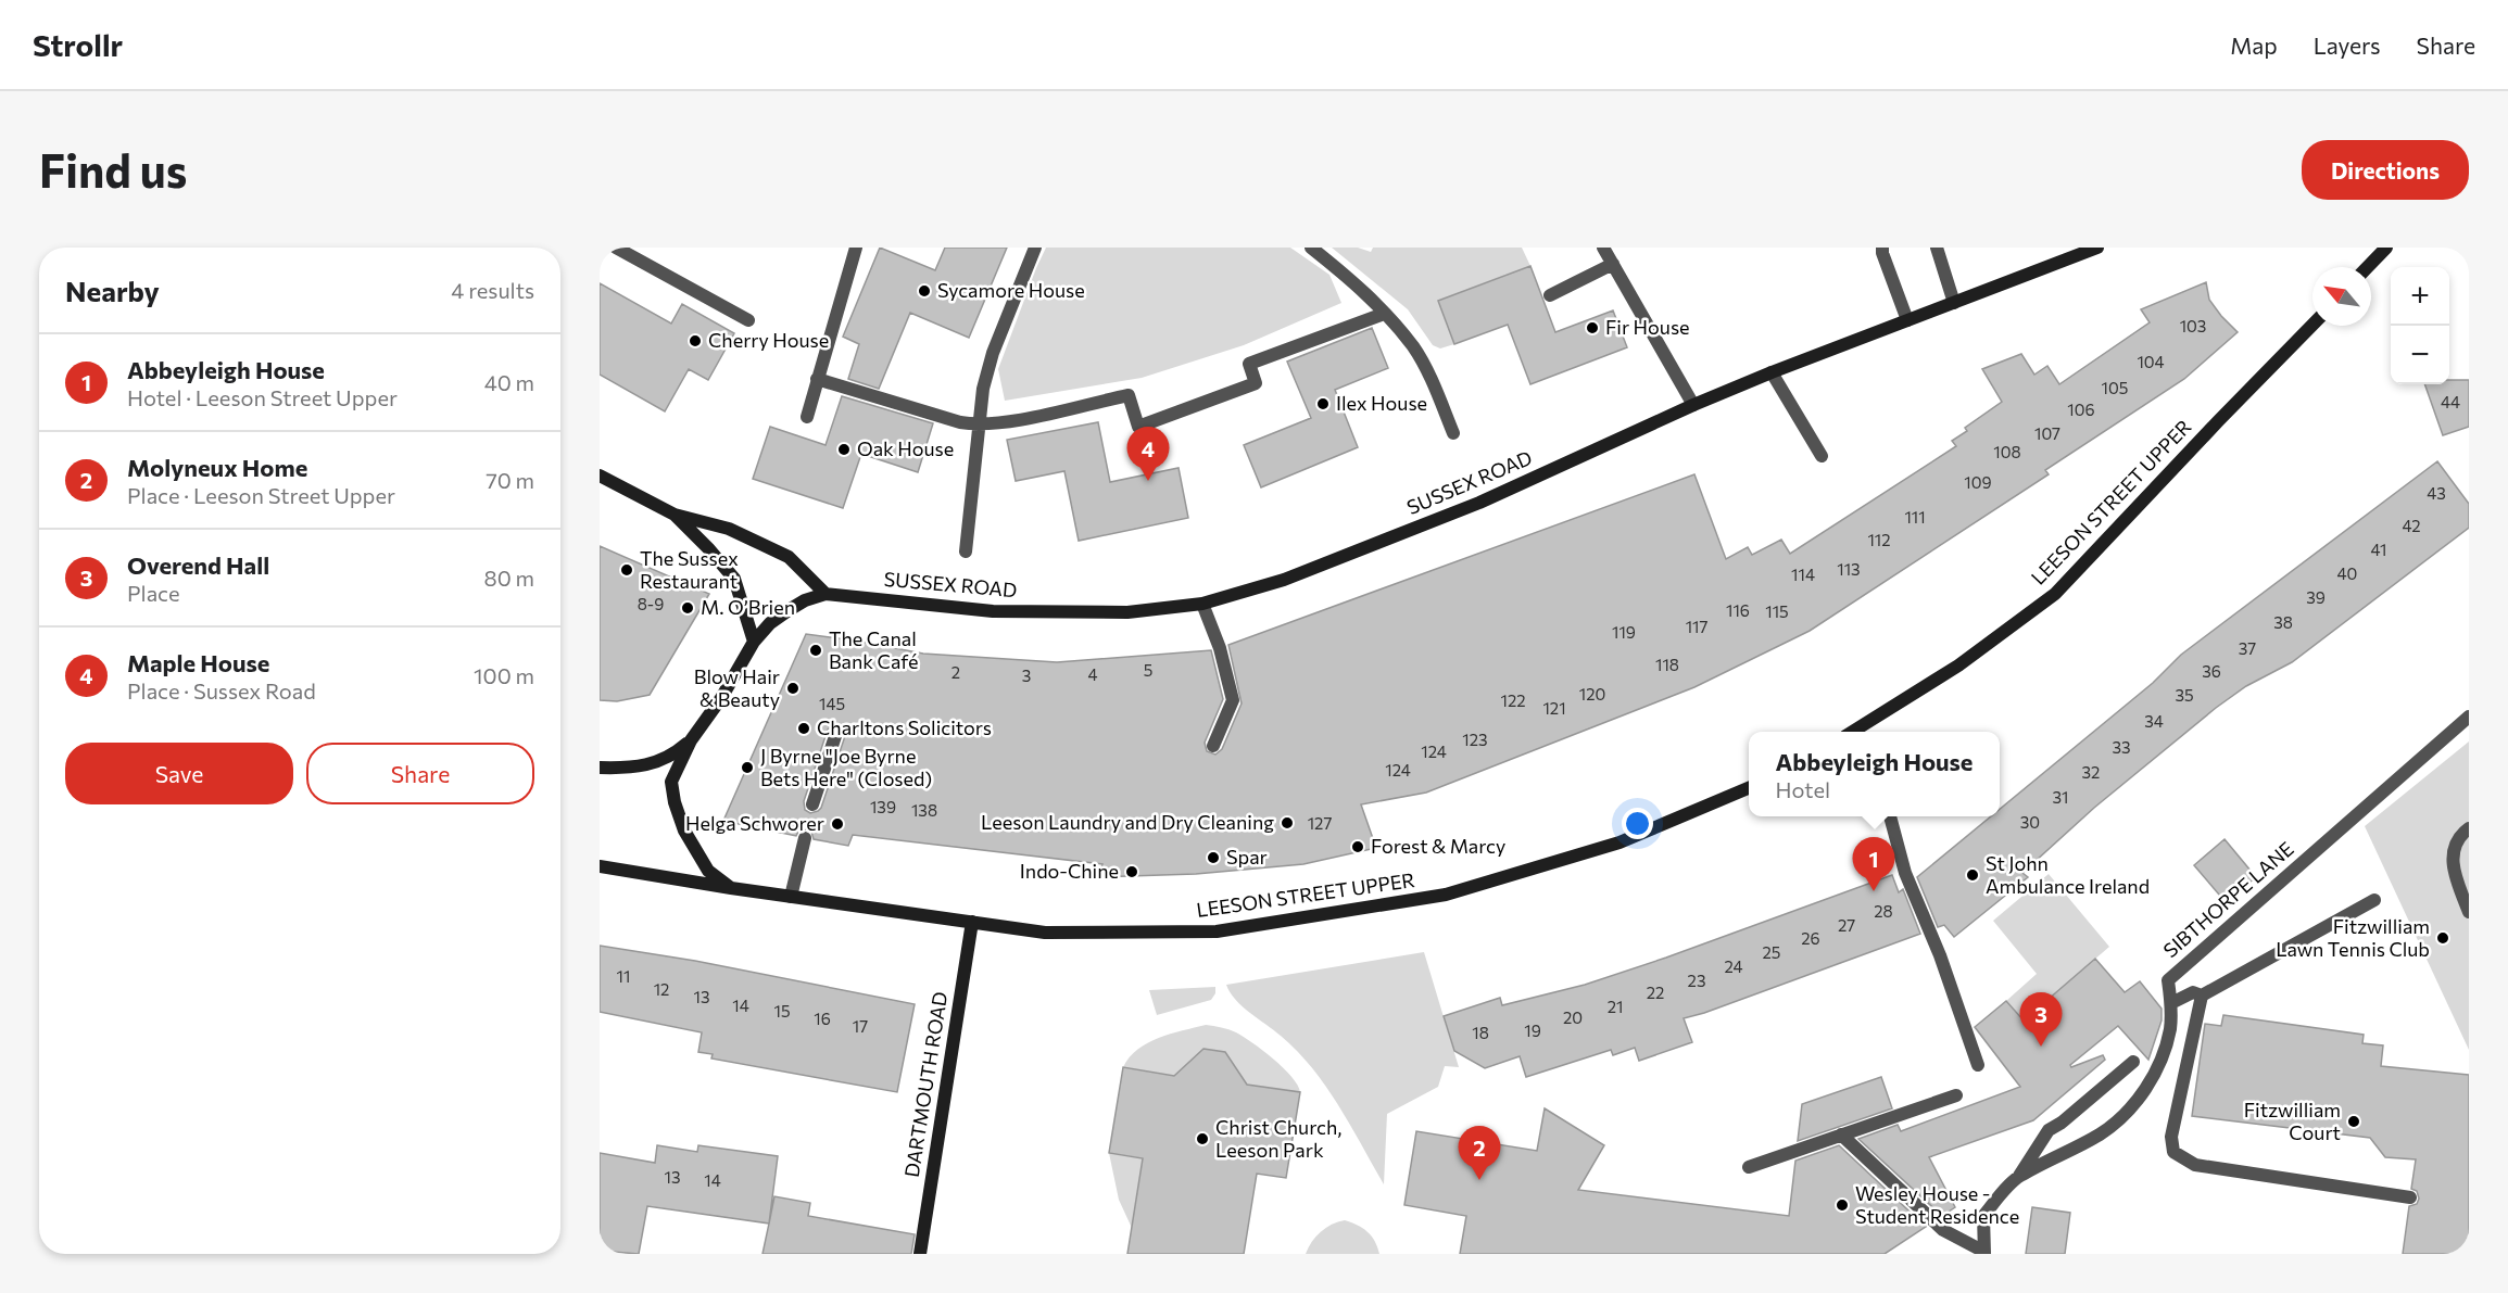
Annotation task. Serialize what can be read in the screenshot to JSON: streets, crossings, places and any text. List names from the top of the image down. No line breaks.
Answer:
{"streets":{"main road":["SUSSEX ROAD","LEESON STREET UPPER","DARTMOUTH ROAD"],"lane":["SIBTHORPE LANE"]},"crossings":[["LEESON STREET UPPER","DARTMOUTH ROAD"]],"places":["Sycamore House","Fir House","Cherry House","Ilex House","Oak House","The Sussex Restaurant","M. O’Brien","The Canal Bank Café","Blow Hair & Beauty","Charltons Solicitors","J Byrne \"Joe Byrne Bets Here\" (Closed)","Leeson Laundry and Dry Cleaning","Helga Schworer","Forest & Marcy","Spar","Indo-Chine","St John Ambulance Ireland","Fitzwilliam Lawn Tennis Club","Fitzwilliam Court","Christ Church, Leeson Park","Wesley House - Student Residence"],"house_numbers":["103","104","105","44","106","107","108","109","43","111","42","112","41","113","40","114","39","8-9","116","115","38","117","119","37","118","5","36","2","4","3","120","35","122","145","121","34","123","33","124","124","32","31","139","138","30","127","28","27","26","25","24","11","23","12","22","13","14","21","15","20","16","17","19","18","13","14"],"north":"top left","page":{"header":"Strollr","nav":["Map","Layers","Share"],"buttons":["Directions",["Save","Share"]],"title":"Find us","heading":["Nearby","4 results"],"map_buttons":["+","−"],"list":[{"mark":"1","name":"Abbeyleigh House","note":"Hotel · Leeson Street Upper","value":"40 m"},{"mark":"2","name":"Molyneux Home","note":"Place · Leeson Street Upper","value":"70 m"},{"mark":"3","name":"Overend Hall","note":"Place","value":"80 m"},{"mark":"4","name":"Maple House","note":"Place · Sussex Road","value":"100 m"}],"pins":["4","1","3","2"],"popup":["Abbeyleigh House","Hotel"]}}
